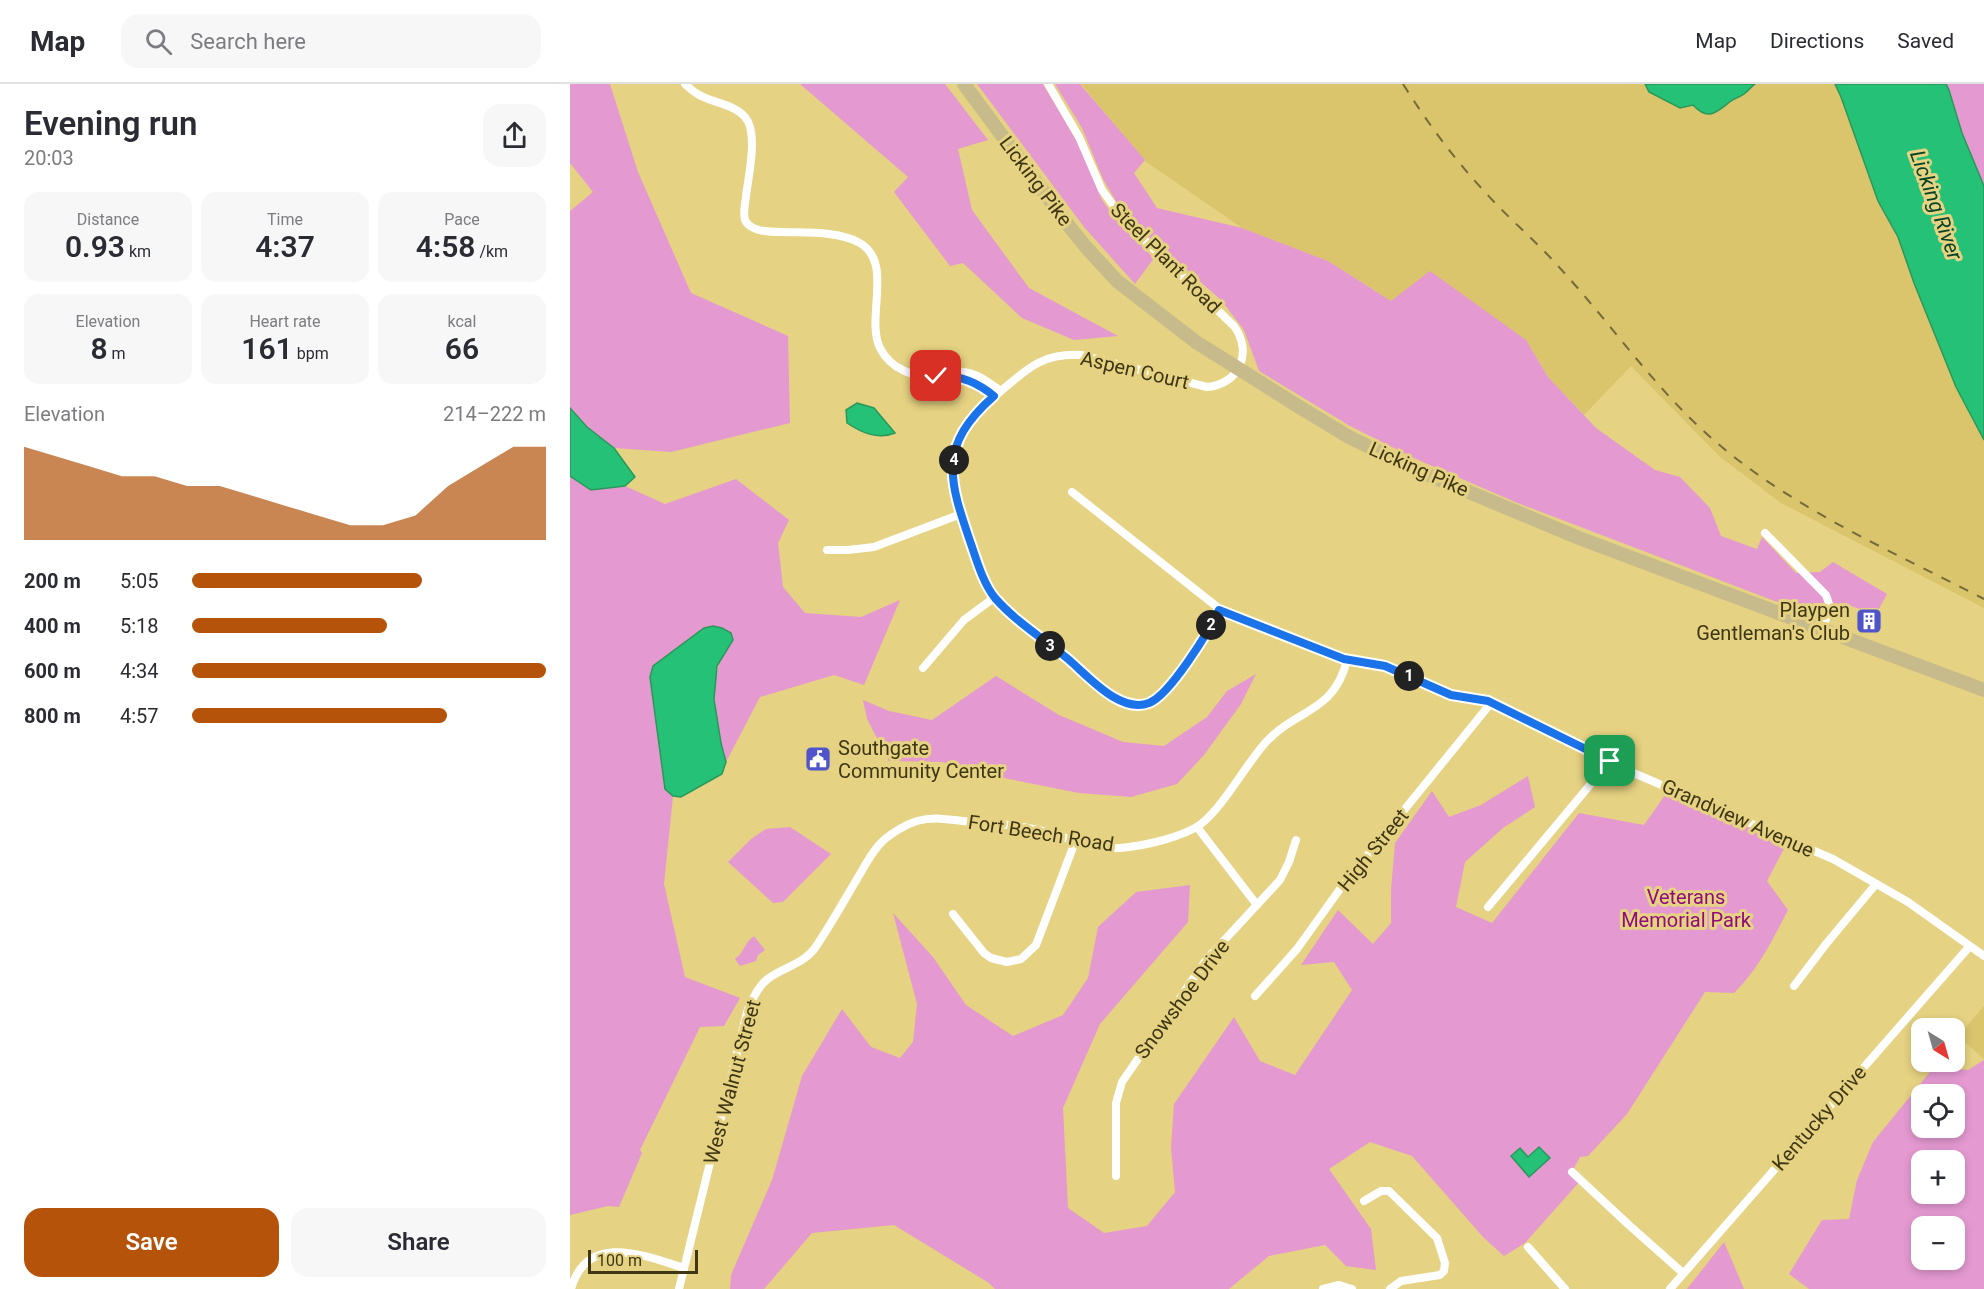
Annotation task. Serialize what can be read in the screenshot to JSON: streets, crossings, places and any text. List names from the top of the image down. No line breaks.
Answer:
{"streets":{"main road":["Licking Pike"],"street":["Steel Plant Road","Aspen Court","Grandview Avenue","Fort Beech Road","High Street","Snowshoe Drive","West Walnut Street","Kentucky Drive"]},"crossings":[["Licking Pike","Steel Plant Road"],["Licking Pike","Aspen Court"],["Steel Plant Road","Aspen Court"],["Aspen Court","Grandview Avenue"],["Grandview Avenue","Fort Beech Road"],["Grandview Avenue","High Street"],["Grandview Avenue","Kentucky Drive"],["Fort Beech Road","West Walnut Street"]],"water":["Licking River"],"parks":["Veterans Memorial Park"],"places":{"building":["Playpen Gentleman's Club"],"public building":["Southgate Community Center"]},"scale_bar":"100 m","north":"bottom right","page":{"header":"Map","search":"Search here","nav":["Map","Directions","Saved"],"heading":["Evening run","20:03"],"stats":[["Distance","0.93 km"],["Time","4:37"],["Pace","4:58 /km"],["Elevation","8 m"],["Heart rate","161 bpm"],["kcal","66"]],"chart":["Elevation","214–222 m"],"pins":["4","2","3","1"],"list":[{"name":"200 m","note":"5:05"},{"name":"400 m","note":"5:18"},{"name":"600 m","note":"4:34"},{"name":"800 m","note":"4:57"}],"map_buttons":["+","−"],"buttons":["Save","Share"],"scale":"100 m"}}
